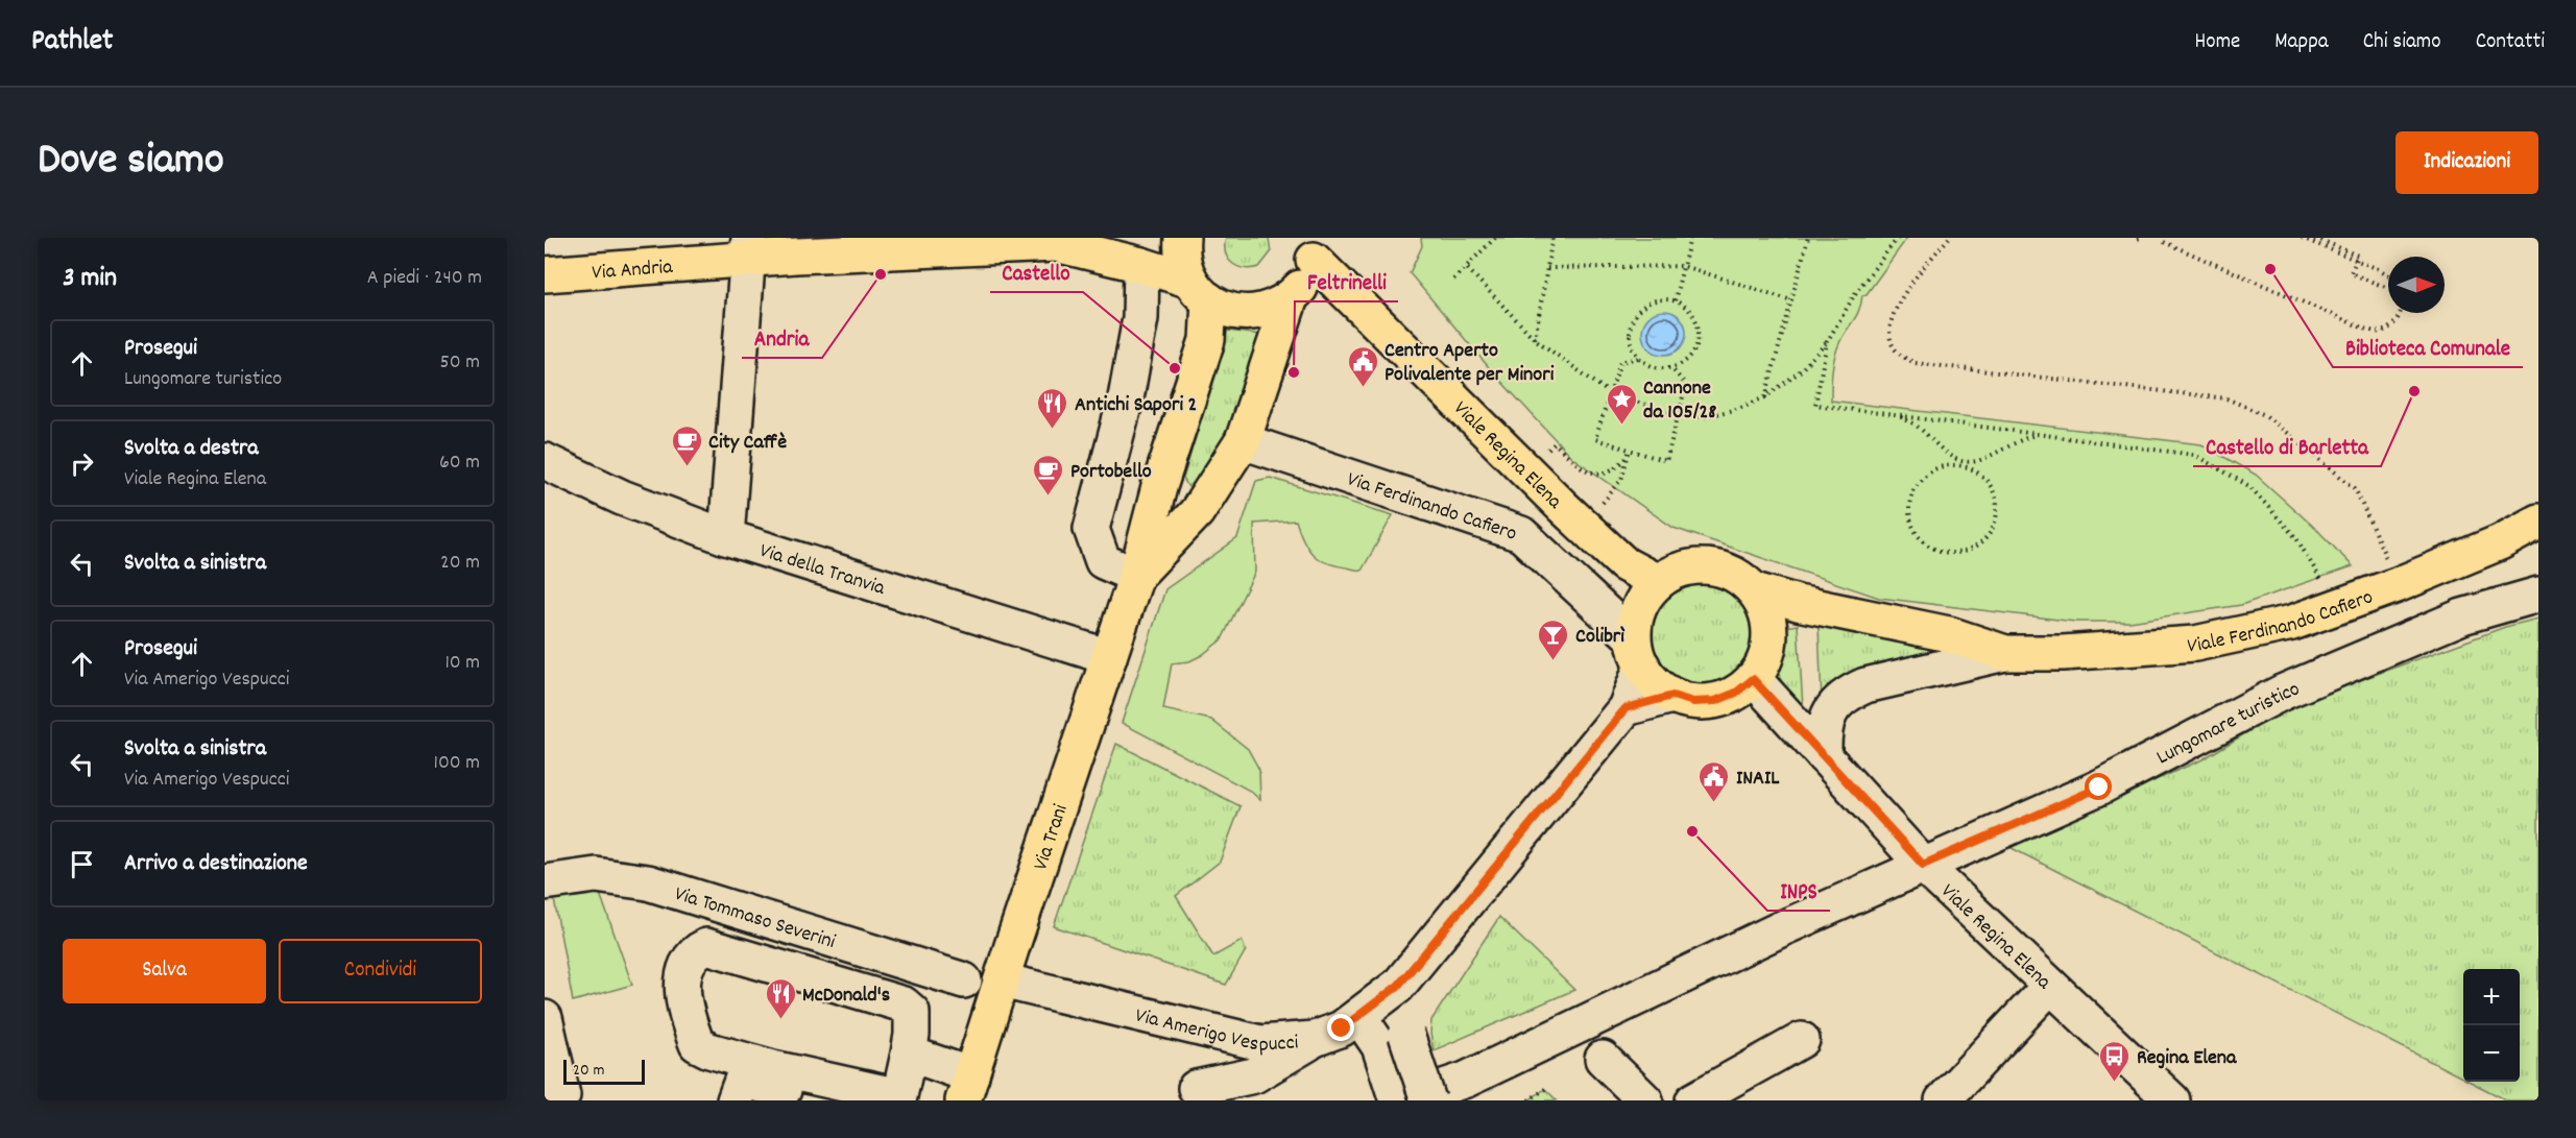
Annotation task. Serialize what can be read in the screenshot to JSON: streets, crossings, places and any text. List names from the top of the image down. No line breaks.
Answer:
{"streets":{"main road":["Via Andria","Viale Regina Elena","Viale Ferdinando Cafiero","Via Trani"],"street":["Via Ferdinando Cafiero","Via della Tranvia","Lungomare turistico","Via Tommaso Severini","Via Amerigo Vespucci"]},"crossings":[["Via Andria","Via Trani"],["Viale Regina Elena","Viale Ferdinando Cafiero"],["Viale Regina Elena","Lungomare turistico"],["Viale Regina Elena","Via Amerigo Vespucci"],["Via Ferdinando Cafiero","Via Trani"],["Via della Tranvia","Via Trani"],["Viale Ferdinando Cafiero","Via Amerigo Vespucci"],["Via Trani","Via Amerigo Vespucci"]],"places":{"other":["Biblioteca Comunale","Andria","Castello","Feltrinelli","Castello di Barletta","INPS"],"public building":["Centro Aperto Polivalente per Minori","INAIL"],"place":["Cannone da 105/28"],"restaurant":["Antichi Sapori 2","McDonald's"],"cafe":["City Caffè","Portobello"],"bar":["Colibrì"],"bus stop":["Regina Elena"]},"scale_bar":"20 m","north":"right","page":{"header":"Pathlet","nav":["Home","Mappa","Chi siamo","Contatti"],"title":"Dove siamo","buttons":["Indicazioni",["Salva","Condividi"]],"heading":["3 min","A piedi · 240 m"],"list":[["Prosegui","Lungomare turistico","50 m"],["Svolta a destra","Viale Regina Elena","60 m"],["Svolta a sinistra","20 m"],["Prosegui","Via Amerigo Vespucci","10 m"],["Svolta a sinistra","Via Amerigo Vespucci","100 m"],"Arrivo a destinazione"],"map_buttons":["+","−"],"scale":"20 m"}}
